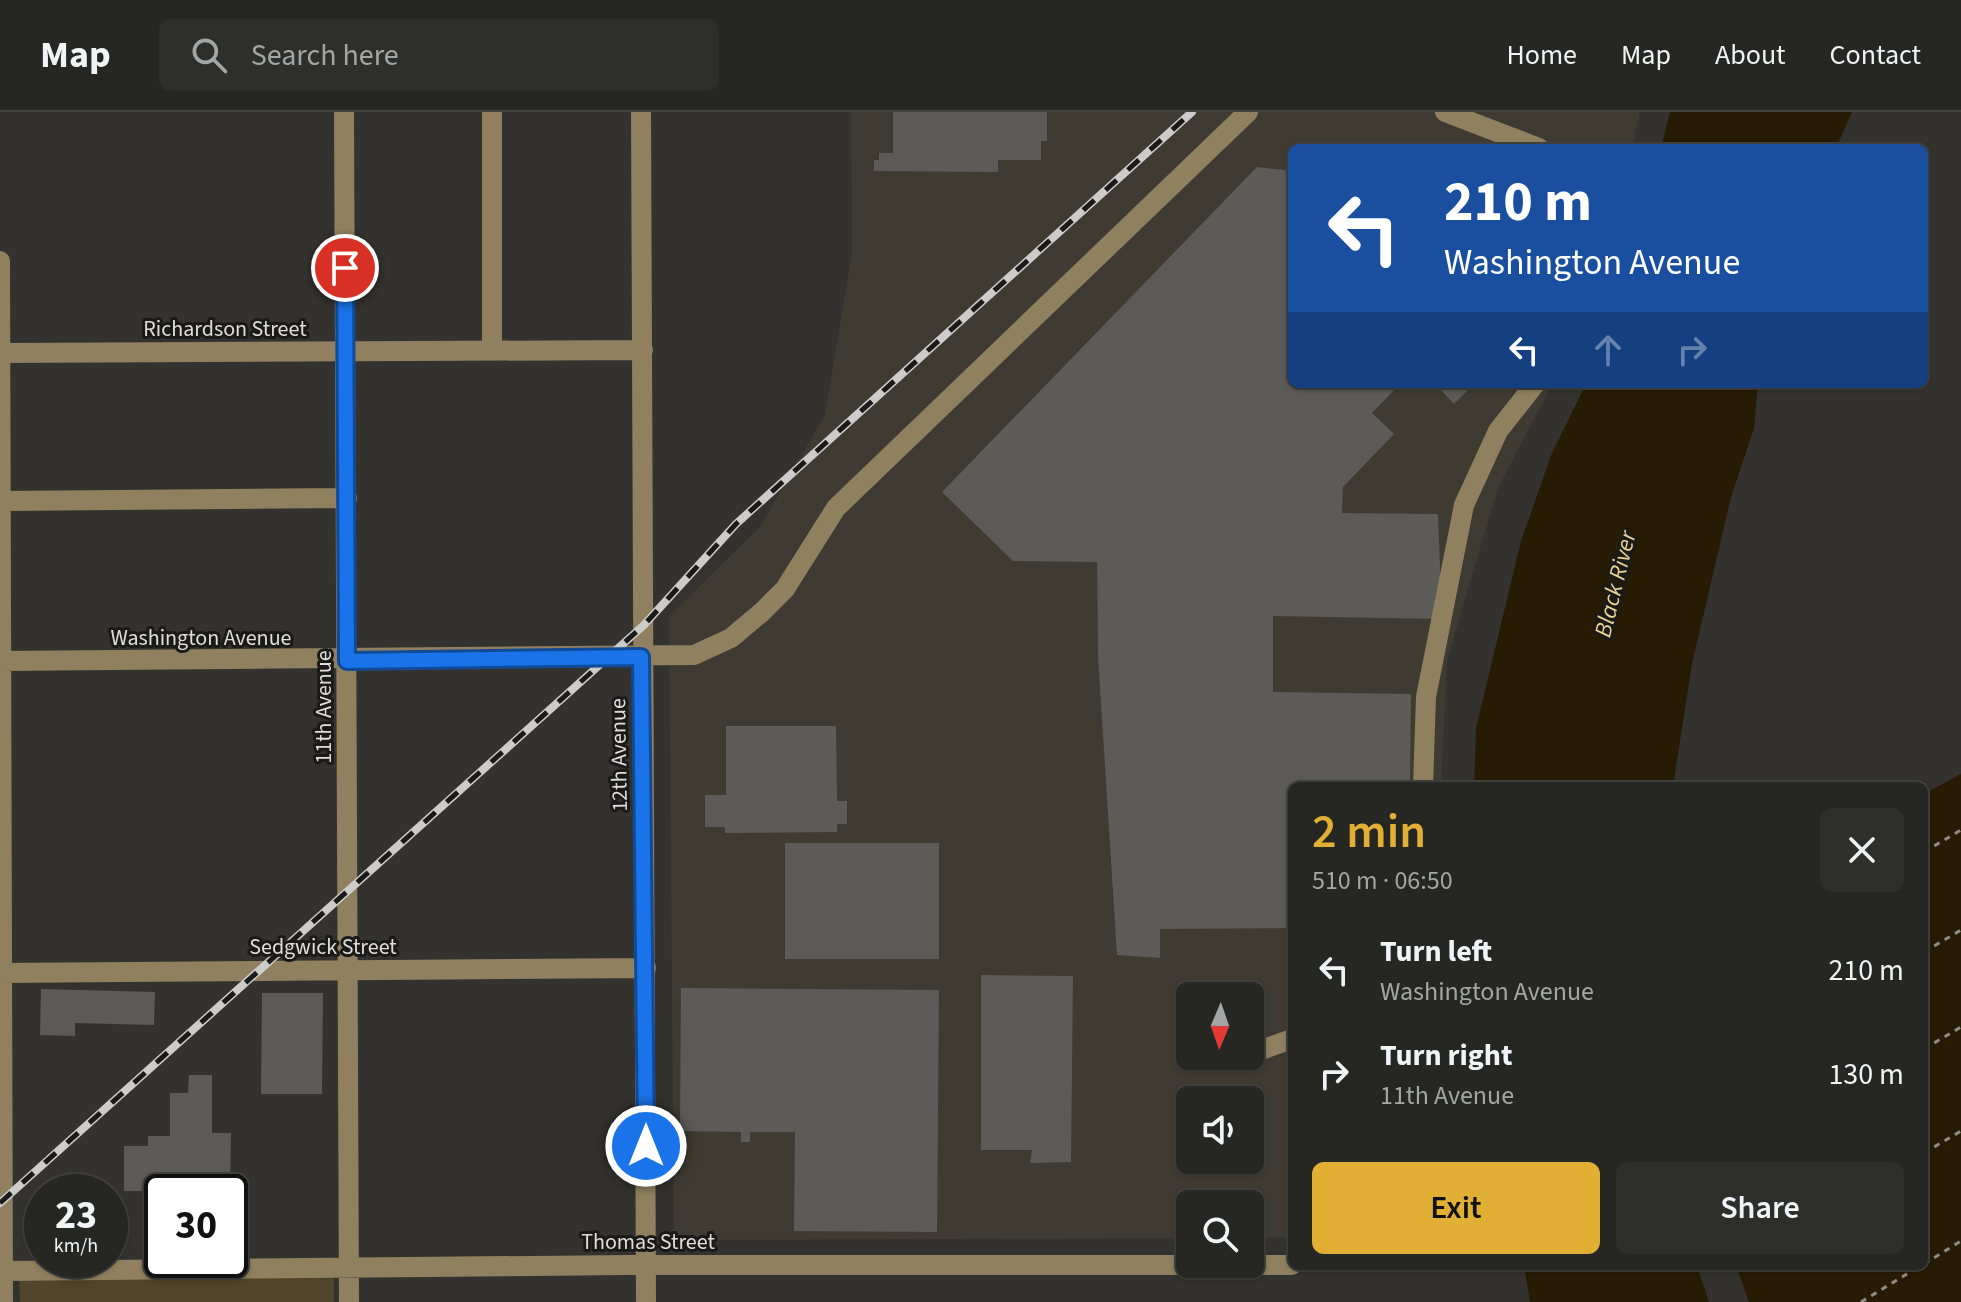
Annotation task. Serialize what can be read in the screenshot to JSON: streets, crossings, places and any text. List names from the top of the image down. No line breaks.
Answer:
{"streets":{"street":["Richardson Street","Washington Avenue","11th Avenue","12th Avenue","Sedgwick Street","Thomas Street"]},"crossings":[["Richardson Street","11th Avenue"],["Richardson Street","12th Avenue"],["Washington Avenue","11th Avenue"],["Washington Avenue","12th Avenue"],["11th Avenue","Sedgwick Street"],["11th Avenue","Thomas Street"],["12th Avenue","Sedgwick Street"],["12th Avenue","Thomas Street"]],"water":["Black River"],"north":"bottom","page":{"header":"Map","search":"Search here","nav":["Home","Map","About","Contact"],"turn":["210 m","Washington Avenue"],"heading":["2 min","510 m · 06:50"],"list":[{"name":"Turn left","note":"Washington Avenue","value":"210 m"},{"name":"Turn right","note":"11th Avenue","value":"130 m"}],"buttons":["Exit","Share"],"speed":"23 km/h","limit":"30"}}
